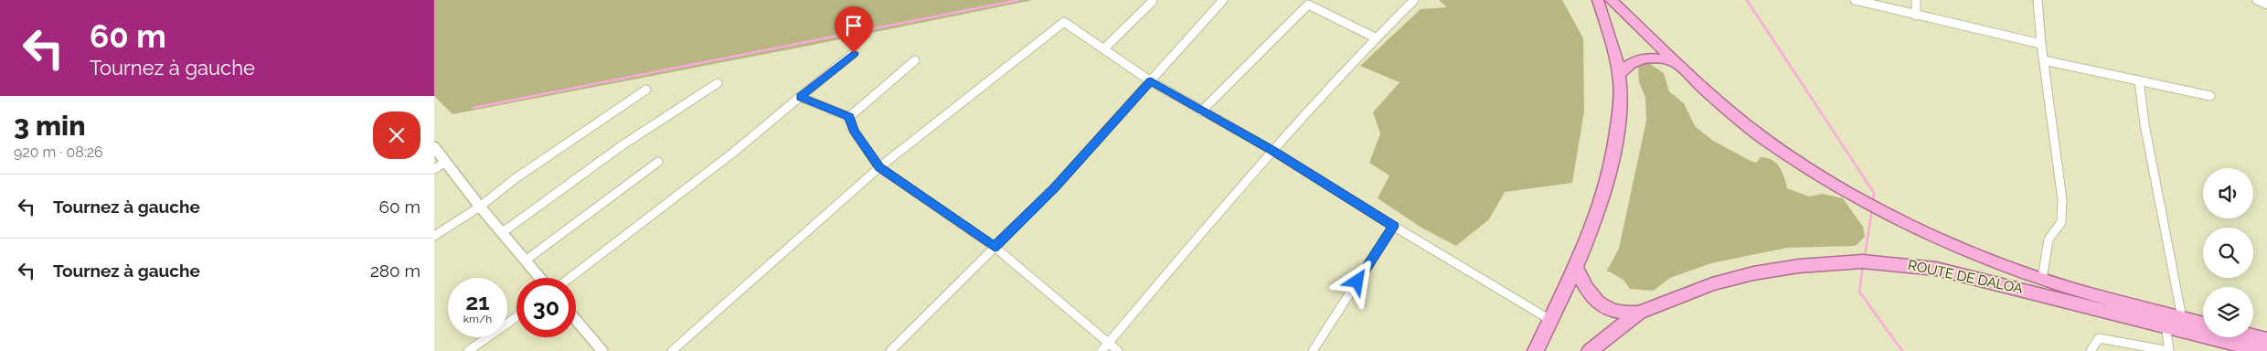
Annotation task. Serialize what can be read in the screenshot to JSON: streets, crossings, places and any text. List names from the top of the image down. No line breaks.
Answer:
{"streets":{"highway":["ROUTE DE DALOA"]},"page":{"turn":["60 m","Tournez à gauche"],"heading":["3 min","920 m · 08:26"],"list":[{"name":"Tournez à gauche","value":"60 m"},{"name":"Tournez à gauche","value":"280 m"}],"speed":"21 km/h","limit":"30"}}
